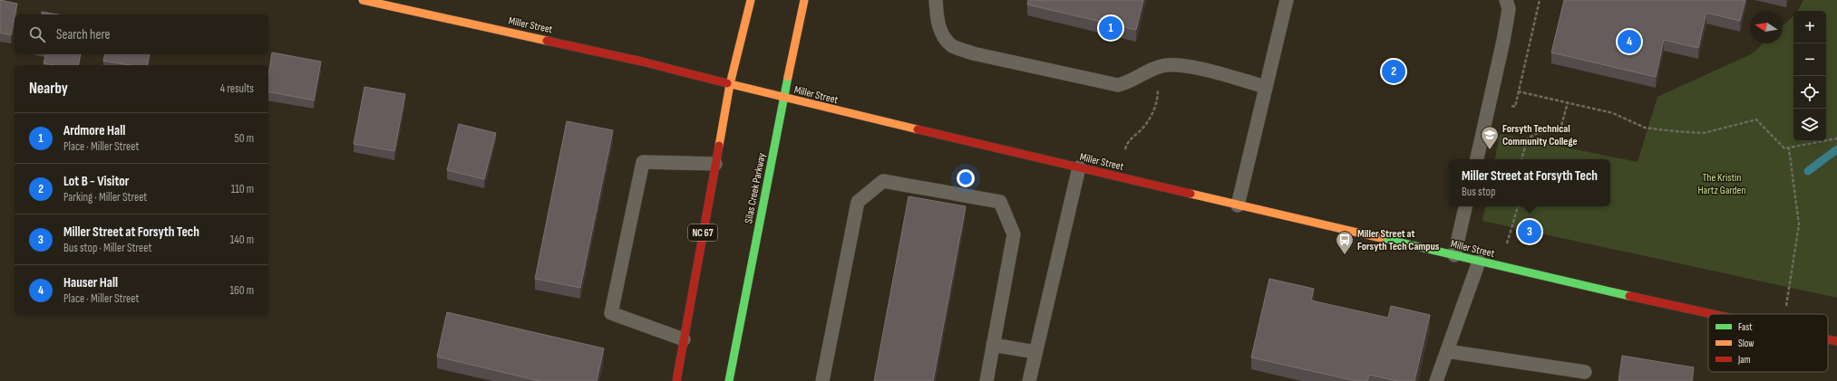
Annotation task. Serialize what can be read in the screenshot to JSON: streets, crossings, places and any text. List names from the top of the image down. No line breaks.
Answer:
{"streets":{"main road":["Miller Street","Silas Creek Parkway","NC 67"]},"crossings":[["Miller Street","Silas Creek Parkway"],["Miller Street","NC 67"]],"parks":["The Kristin Hartz Garden"],"places":{"school or university":["Forsyth Technical Community College"],"bus stop":["Miller Street at Forsyth Tech Campus"]},"legend":["Fast","Slow","Jam"],"north":"left","page":{"map_buttons":["+","−"],"pins":["1","4","2","3"],"search":"Search here","heading":["Nearby","4 results"],"list":[{"mark":"1","name":"Ardmore Hall","note":"Place · Miller Street","value":"50 m"},{"mark":"2","name":"Lot B - Visitor","note":"Parking · Miller Street","value":"110 m"},{"mark":"3","name":"Miller Street at Forsyth Tech","note":"Bus stop · Miller Street","value":"140 m"},{"mark":"4","name":"Hauser Hall","note":"Place · Miller Street","value":"160 m"}],"popup":["Miller Street at Forsyth Tech","Bus stop"]}}
